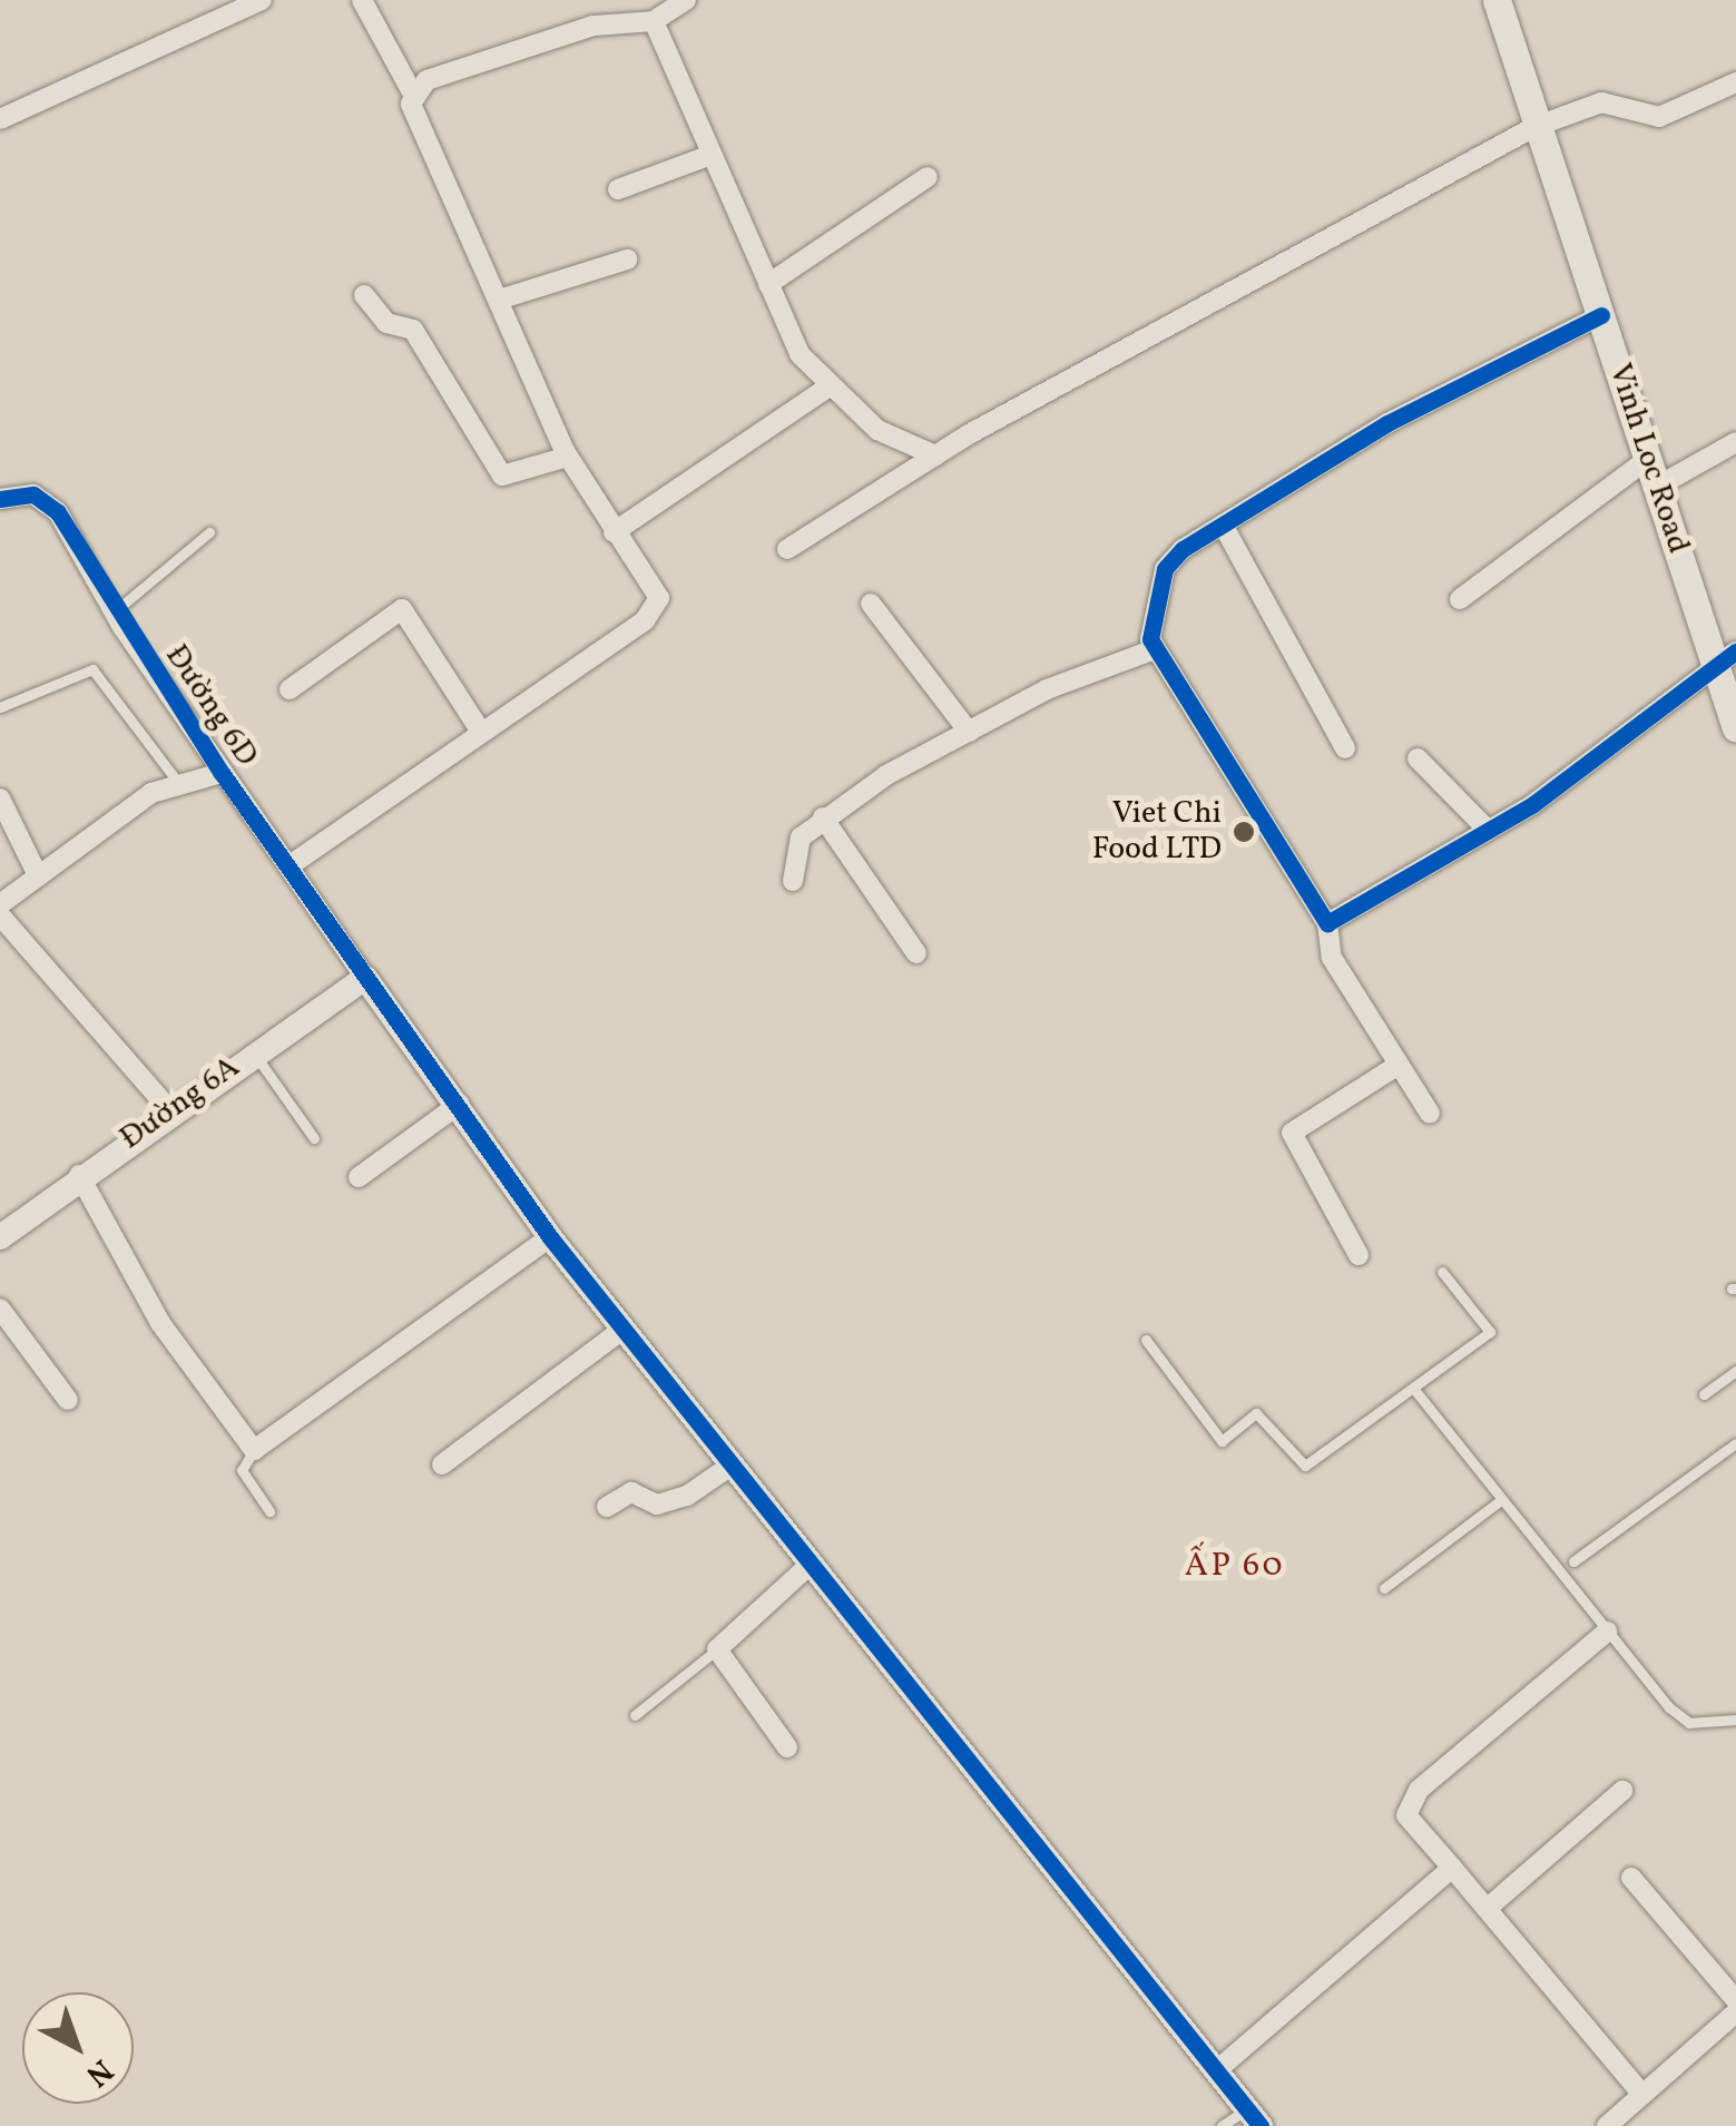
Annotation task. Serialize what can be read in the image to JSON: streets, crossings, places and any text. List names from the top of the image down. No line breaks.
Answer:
{"streets":{"main road":["Vinh Loc Road"],"street":["Đường 6D","Đường 6A"]},"crossings":[["Đường 6D","Đường 6A"]],"districts":["ẤP 60"],"places":["Viet Chi Food LTD"],"north":"bottom right"}
